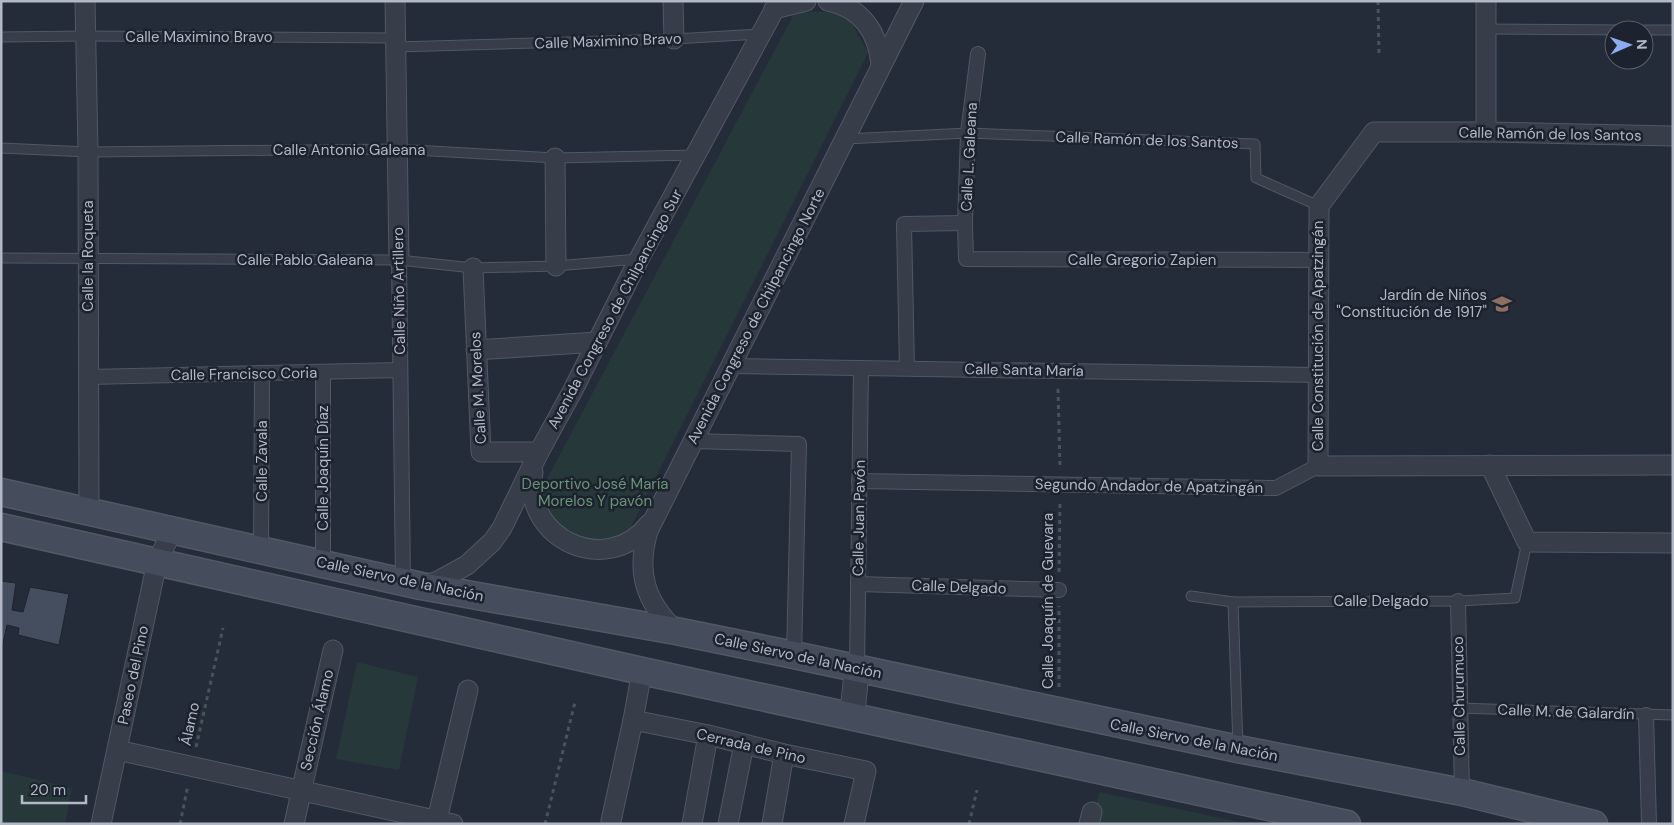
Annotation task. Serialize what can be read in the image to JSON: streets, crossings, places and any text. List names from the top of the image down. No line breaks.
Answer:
{"streets":{"main road":["Calle Siervo de la Nación"],"street":["Calle Ramón de los Santos","Calle L. Galeana","Calle la Roqueta","Calle Gregorio Zapien","Calle Niño Artillero","Avenida Congreso de Chilpancingo Sur","Avenida Congreso de Chilpancingo Norte","Calle Constitución de Apatzingán","Calle Santa María","Calle Francisco Coria","Calle M. Morelos","Calle Zavala","Calle Joaquín Díaz","Segundo Andador de Apatzingán","Calle Juan Pavón","Calle Delgado","Paseo del Pino","Calle Churumuco","Sección Álamo","Cerrada de Pino"],"lane":["Calle Maximino Bravo","Calle Antonio Galeana","Calle Pablo Galeana","Calle M. de Galardín"],"path":["Calle Joaquín de Guevara","Álamo"]},"crossings":[["Calle Maximino Bravo","Calle la Roqueta"],["Calle Maximino Bravo","Calle Niño Artillero"],["Calle Maximino Bravo","Avenida Congreso de Chilpancingo Sur"],["Calle Ramón de los Santos","Calle L. Galeana"],["Calle Ramón de los Santos","Avenida Congreso de Chilpancingo Norte"],["Calle Ramón de los Santos","Calle Constitución de Apatzingán"],["Calle Antonio Galeana","Calle la Roqueta"],["Calle Antonio Galeana","Calle Niño Artillero"],["Calle Antonio Galeana","Avenida Congreso de Chilpancingo Sur"],["Calle L. Galeana","Calle Gregorio Zapien"],["Calle la Roqueta","Calle Pablo Galeana"],["Calle la Roqueta","Calle Francisco Coria"],["Calle la Roqueta","Calle Siervo de la Nación"],["Calle Pablo Galeana","Calle Niño Artillero"],["Calle Pablo Galeana","Avenida Congreso de Chilpancingo Sur"],["Calle Pablo Galeana","Calle M. Morelos"],["Calle Gregorio Zapien","Calle Constitución de Apatzingán"],["Calle Niño Artillero","Avenida Congreso de Chilpancingo Sur"],["Calle Niño Artillero","Calle Francisco Coria"],["Calle Niño Artillero","Calle Siervo de la Nación"],["Avenida Congreso de Chilpancingo Sur","Calle M. Morelos"],["Avenida Congreso de Chilpancingo Sur","Calle Siervo de la Nación"],["Avenida Congreso de Chilpancingo Norte","Calle Santa María"],["Avenida Congreso de Chilpancingo Norte","Calle Siervo de la Nación"],["Calle Constitución de Apatzingán","Calle Santa María"],["Calle Constitución de Apatzingán","Segundo Andador de Apatzingán"],["Calle Santa María","Calle Juan Pavón"],["Calle Santa María","Calle Joaquín de Guevara"],["Calle Francisco Coria","Calle Zavala"],["Calle Francisco Coria","Calle Joaquín Díaz"],["Calle Zavala","Calle Siervo de la Nación"],["Calle Joaquín Díaz","Calle Siervo de la Nación"],["Segundo Andador de Apatzingán","Calle Juan Pavón"],["Segundo Andador de Apatzingán","Calle Joaquín de Guevara"],["Calle Juan Pavón","Calle Siervo de la Nación"],["Calle Juan Pavón","Calle Delgado"],["Calle Siervo de la Nación","Calle Joaquín de Guevara"],["Calle Siervo de la Nación","Paseo del Pino"],["Calle Siervo de la Nación","Calle Churumuco"],["Calle Delgado","Calle Joaquín de Guevara"],["Calle Delgado","Calle Churumuco"],["Paseo del Pino","Sección Álamo"],["Calle Churumuco","Calle M. de Galardín"],["Sección Álamo","Álamo"]],"parks":["Deportivo José María Morelos Y pavón"],"places":{"school or university":["Jardín de Niños \"Constitución de 1917\""]},"scale_bar":"20 m","north":"right"}
